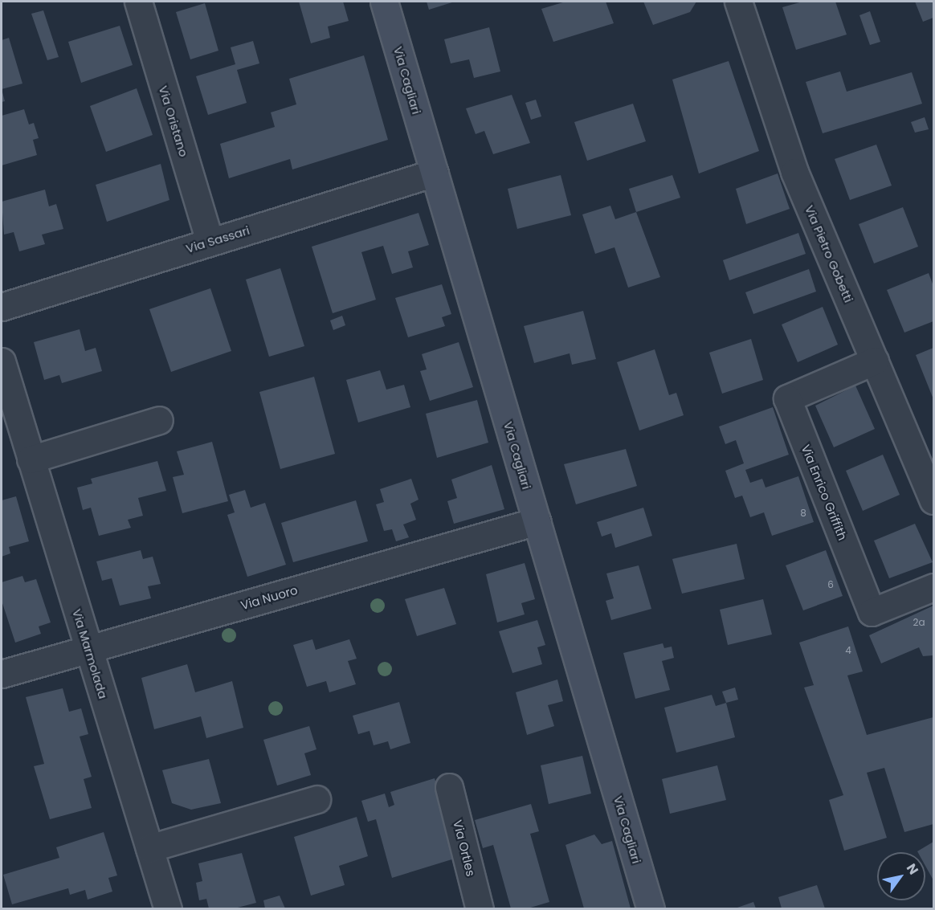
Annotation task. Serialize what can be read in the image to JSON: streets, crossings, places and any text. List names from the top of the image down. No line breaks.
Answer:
{"streets":{"street":["Via Cagliari","Via Oristano","Via Sassari","Via Pietro Gobetti","Via Enrico Griffith","Via Nuoro","Via Marmolada","Via Ortles"]},"crossings":[["Via Cagliari","Via Sassari"],["Via Cagliari","Via Nuoro"],["Via Oristano","Via Sassari"],["Via Pietro Gobetti","Via Enrico Griffith"],["Via Nuoro","Via Marmolada"]],"house_numbers":["8","6","2a","4"],"north":"top right"}
